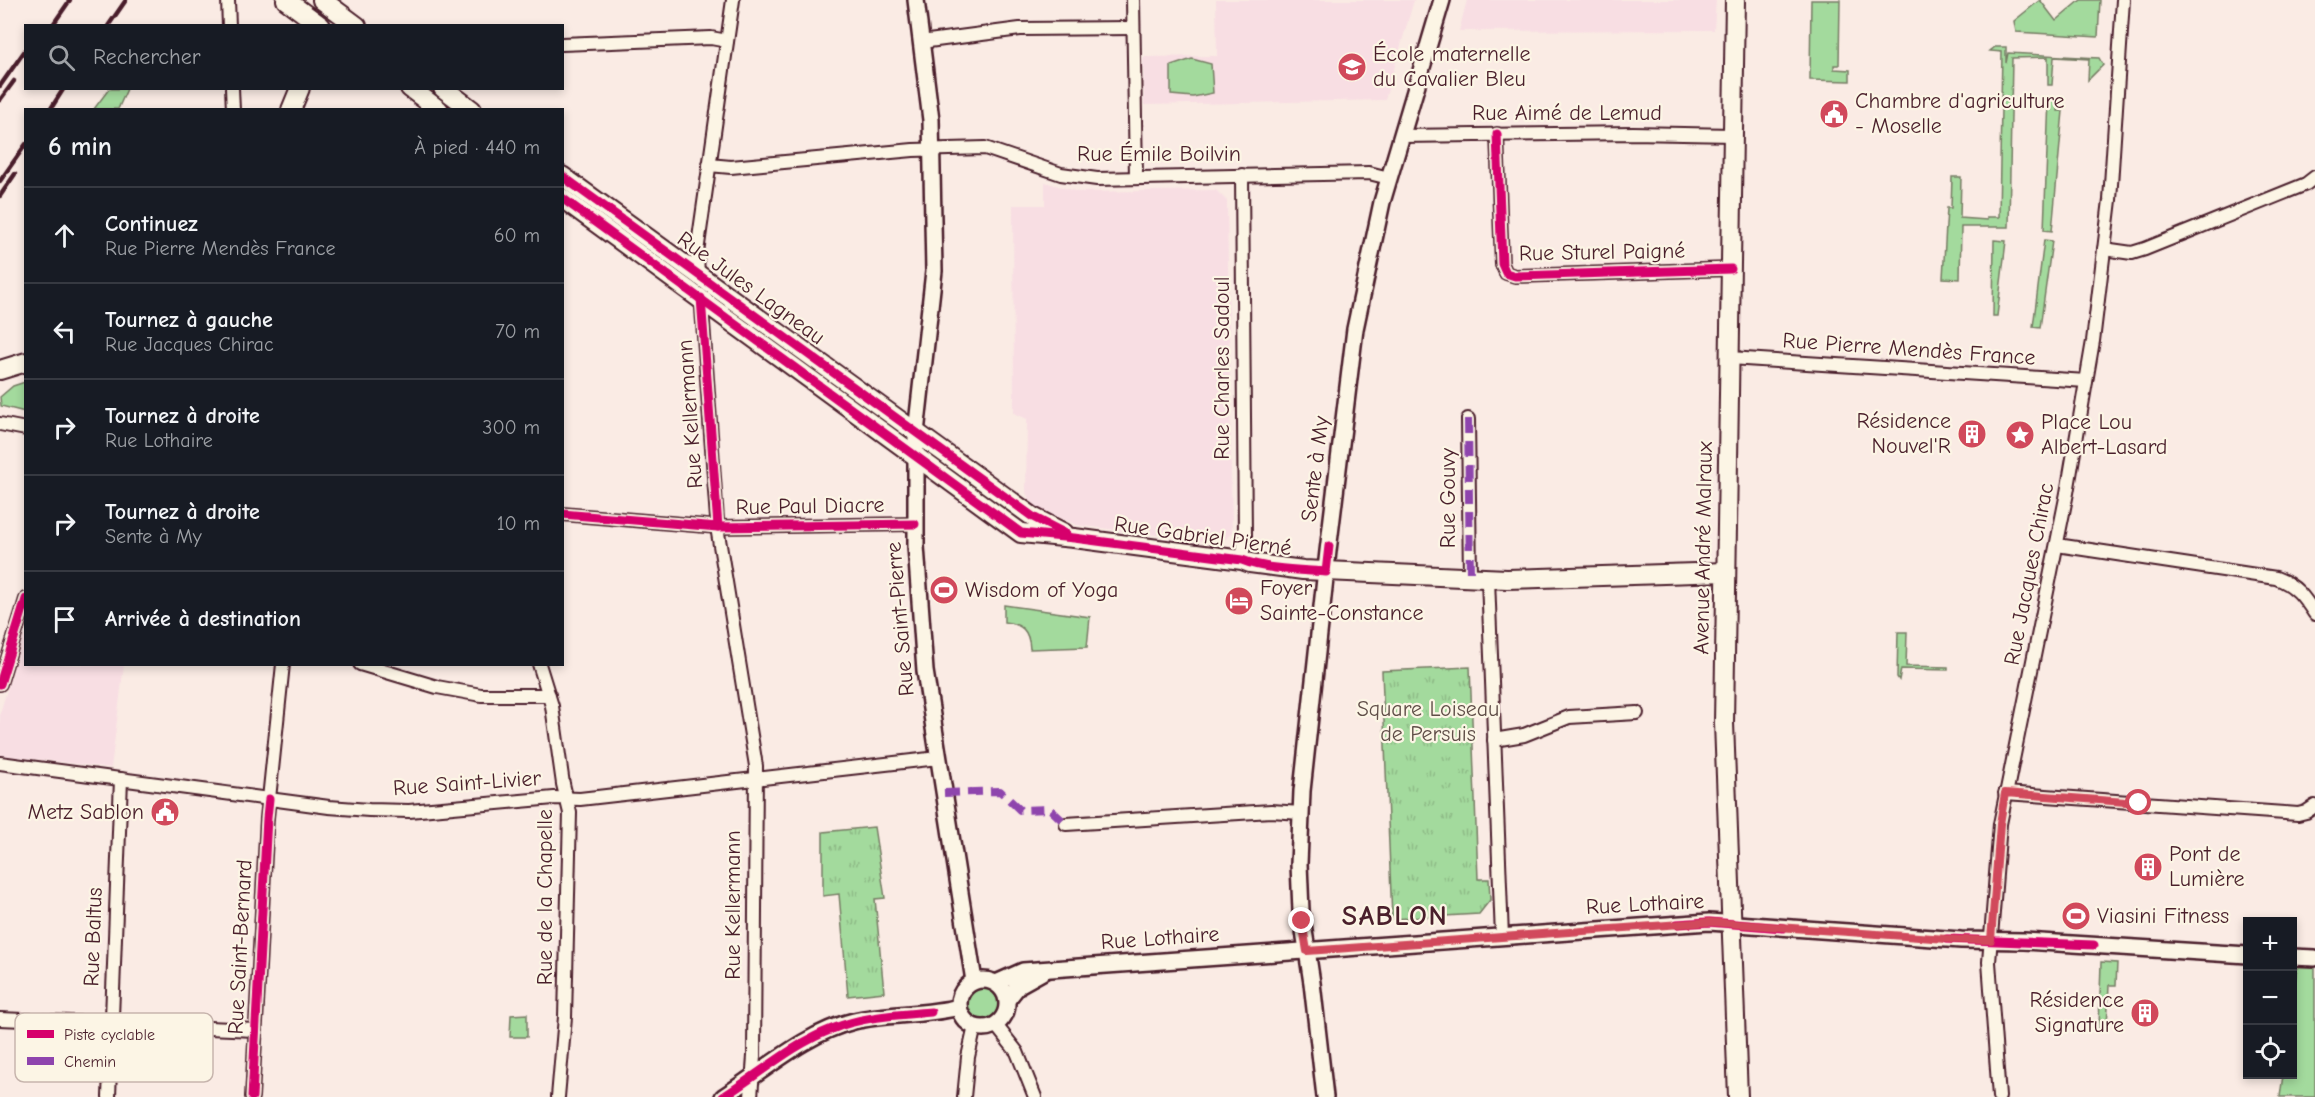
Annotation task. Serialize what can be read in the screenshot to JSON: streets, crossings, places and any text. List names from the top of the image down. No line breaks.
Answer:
{"streets":{"main road":["Rue Jules Lagneau","Rue Gabriel Pierné","Avenue André Malraux"],"street":["Rue Aimé de Lemud","Rue Émile Boilvin","Rue Sturel Paigné","Rue Pierre Mendès France","Rue Charles Sadoul","Rue Kellermann","Sente à My","Rue Gouvy","Rue Paul Diacre","Rue Jacques Chirac","Rue Saint-Pierre","Rue Saint-Livier","Rue de la Chapelle","Rue Lothaire","Rue Baltus","Rue Saint-Bernard"]},"crossings":[["Rue Aimé de Lemud","Rue Sturel Paigné"],["Rue Aimé de Lemud","Sente à My"],["Rue Aimé de Lemud","Avenue André Malraux"],["Rue Émile Boilvin","Rue Charles Sadoul"],["Rue Émile Boilvin","Rue Kellermann"],["Rue Émile Boilvin","Sente à My"],["Rue Émile Boilvin","Rue Saint-Pierre"],["Rue Sturel Paigné","Avenue André Malraux"],["Rue Jules Lagneau","Rue Kellermann"],["Rue Jules Lagneau","Rue Gabriel Pierné"],["Rue Jules Lagneau","Rue Saint-Pierre"],["Rue Pierre Mendès France","Avenue André Malraux"],["Rue Pierre Mendès France","Rue Jacques Chirac"],["Rue Charles Sadoul","Rue Gabriel Pierné"],["Rue Kellermann","Rue Paul Diacre"],["Rue Kellermann","Rue Saint-Livier"],["Sente à My","Rue Gabriel Pierné"],["Sente à My","Rue Lothaire"],["Rue Gouvy","Rue Gabriel Pierné"],["Rue Paul Diacre","Rue Saint-Pierre"],["Rue Gabriel Pierné","Avenue André Malraux"],["Rue Gabriel Pierné","Rue Saint-Pierre"],["Avenue André Malraux","Rue Lothaire"],["Rue Jacques Chirac","Rue Lothaire"],["Rue Saint-Pierre","Rue Saint-Livier"],["Rue Saint-Pierre","Rue Lothaire"],["Rue Saint-Livier","Rue de la Chapelle"],["Rue Saint-Livier","Rue Baltus"],["Rue Saint-Livier","Rue Saint-Bernard"]],"districts":["SABLON"],"parks":["Square Loiseau de Persuis"],"places":{"school or university":["École maternelle du Cavalier Bleu"],"public building":["Chambre d'agriculture - Moselle","Metz Sablon"],"building":["Résidence Nouvel'R","Pont de Lumière","Résidence Signature"],"place":["Place Lou Albert-Lasard"],"sports":["Wisdom of Yoga","Viasini Fitness"],"hotel":["Foyer Sainte-Constance"]},"legend":["Piste cyclable","Chemin"],"page":{"search":"Rechercher","heading":["6 min","À pied · 440 m"],"list":[["Continuez","Rue Pierre Mendès France","60 m"],["Tournez à gauche","Rue Jacques Chirac","70 m"],["Tournez à droite","Rue Lothaire","300 m"],["Tournez à droite","Sente à My","10 m"],"Arrivée à destination"],"map_buttons":["+","−"]}}
